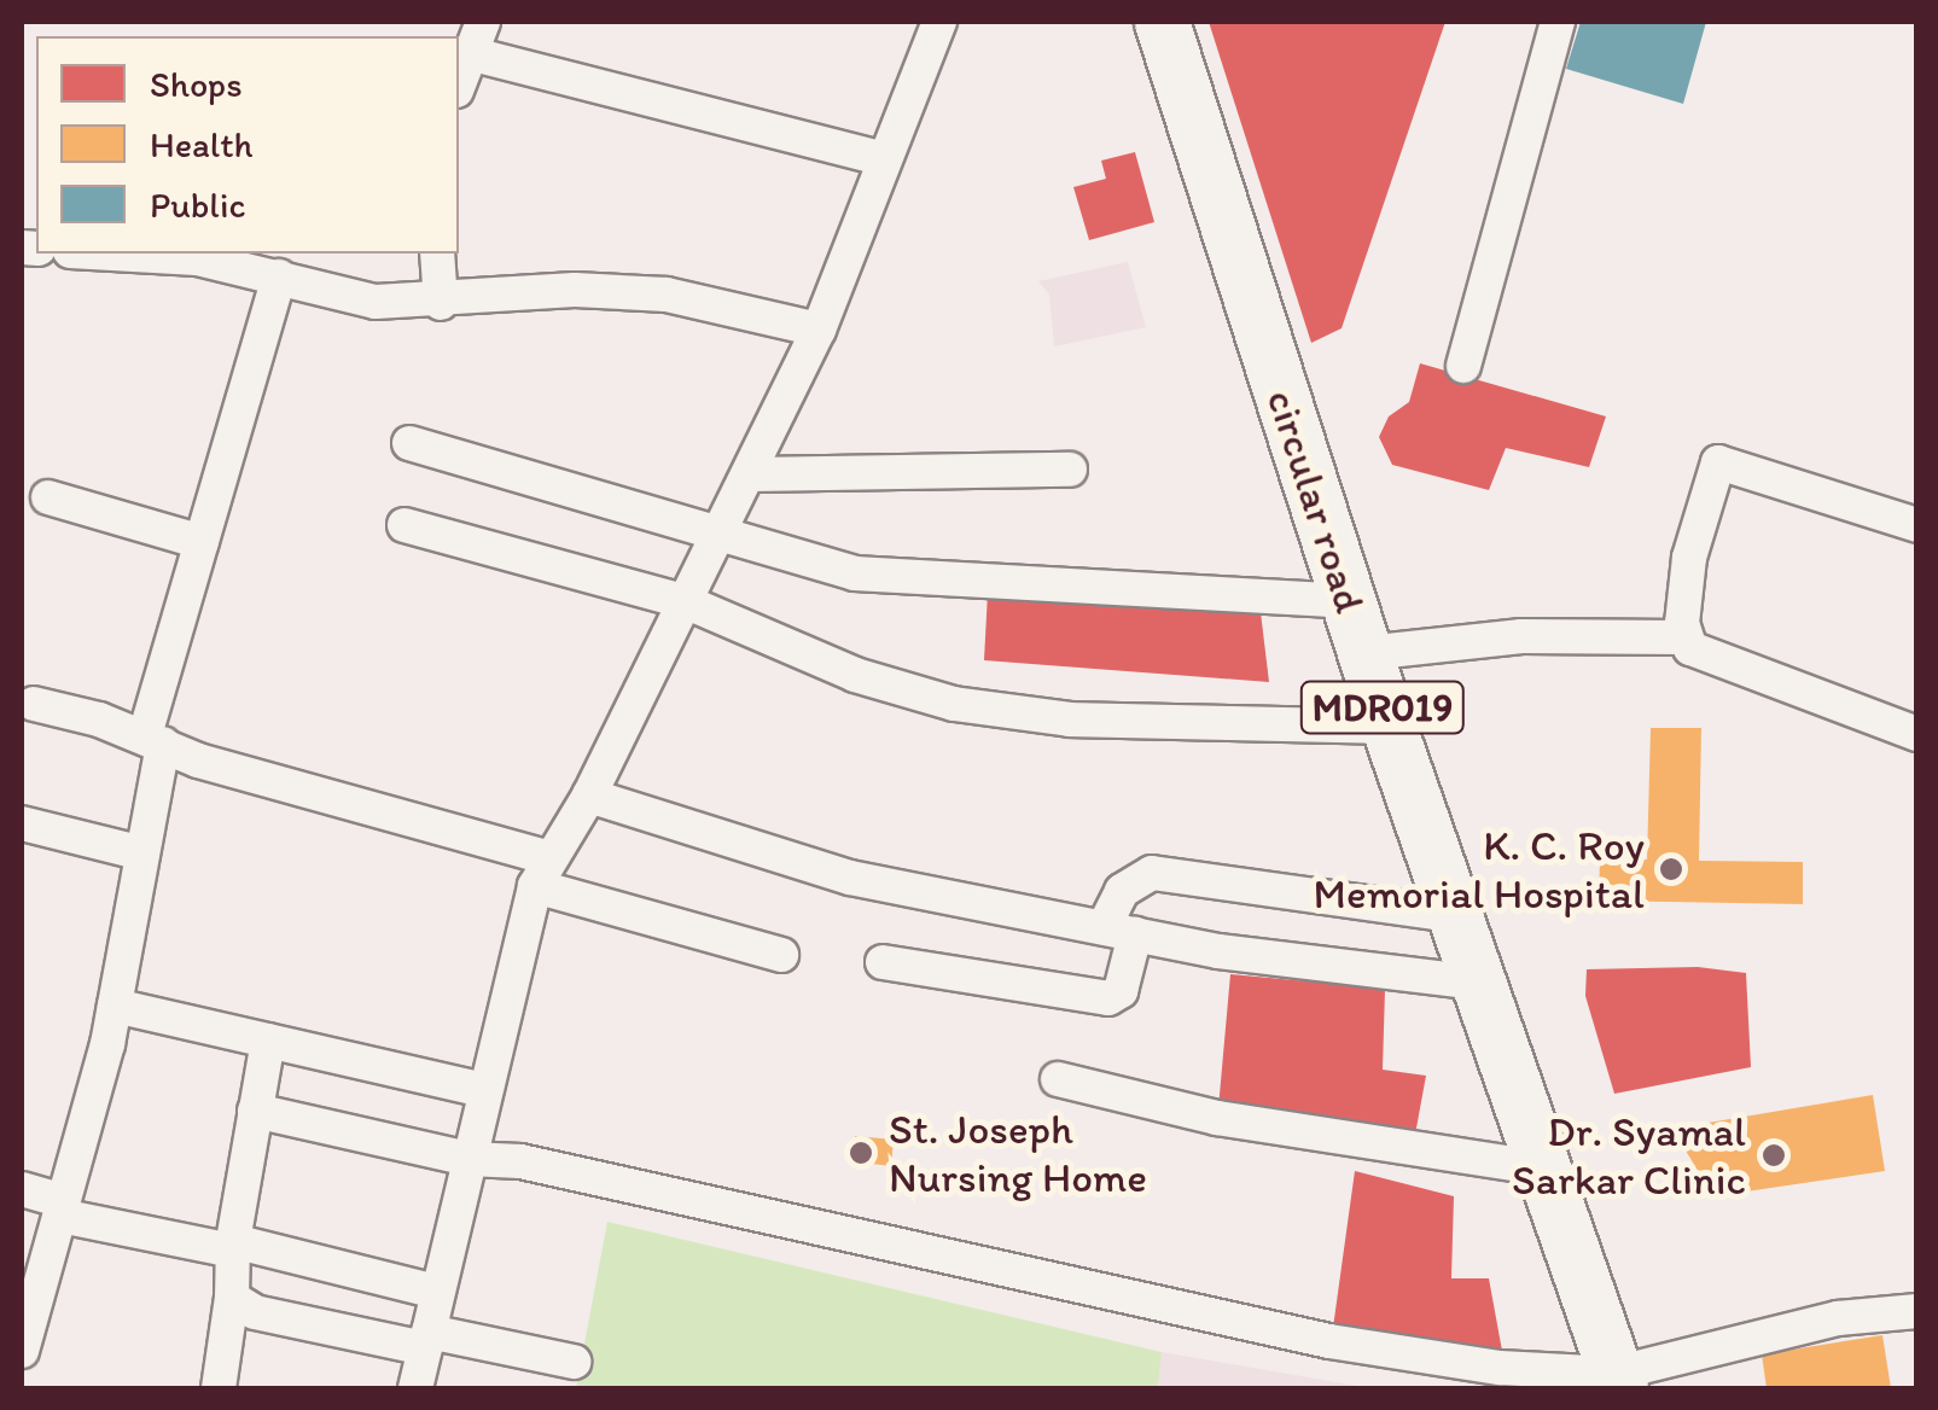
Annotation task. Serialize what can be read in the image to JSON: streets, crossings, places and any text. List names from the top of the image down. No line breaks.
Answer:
{"streets":{"main road":["circular road","MDR019"]},"places":["K. C. Roy Memorial Hospital","St. Joseph Nursing Home","Dr. Syamal Sarkar Clinic"],"legend":["Shops","Health","Public"]}
